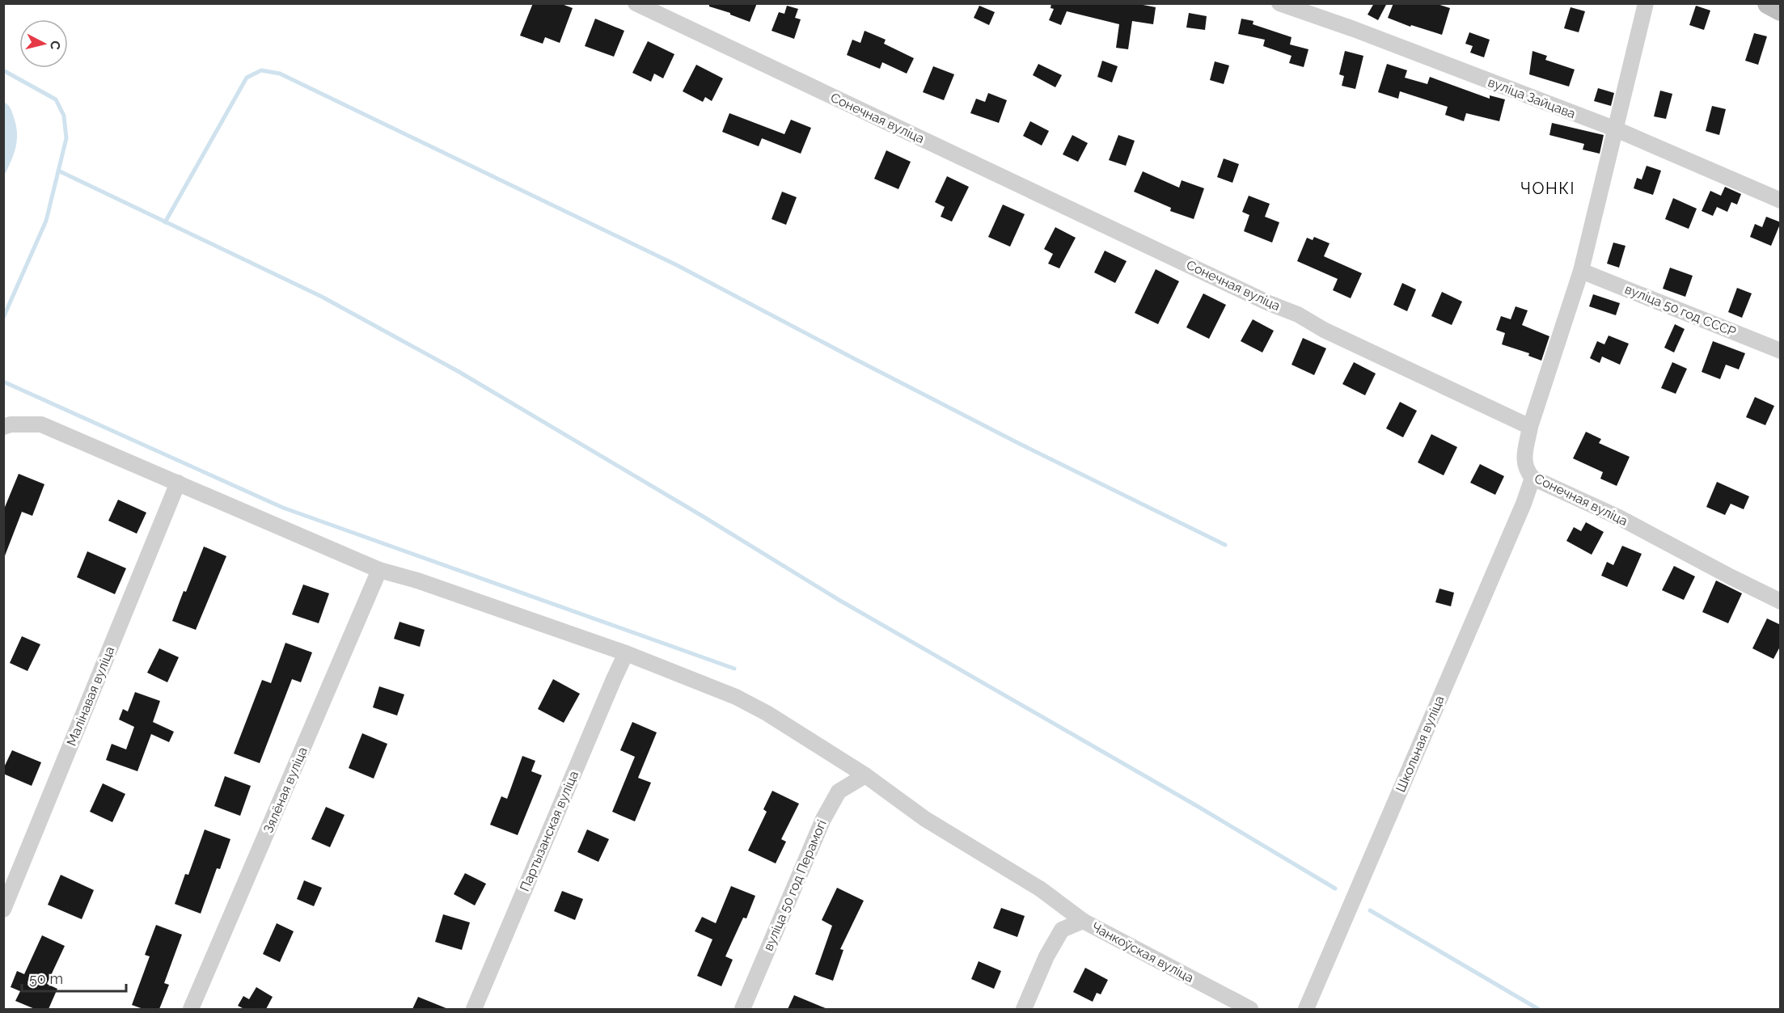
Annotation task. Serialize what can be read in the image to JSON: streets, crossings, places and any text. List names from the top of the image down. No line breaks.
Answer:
{"streets":{"street":["вуліца Зайцава","Сонечная вуліца","вуліца 50 год СССР","Малінавая вуліца","Школьная вуліца","Зялёная вуліца","Партызанская вуліца","вуліца 50 год Перамогі","Чанкоўская вуліца"]},"crossings":[["Сонечная вуліца","Школьная вуліца"]],"districts":["ЧОНКІ"],"scale_bar":"50 m","north":"right"}
